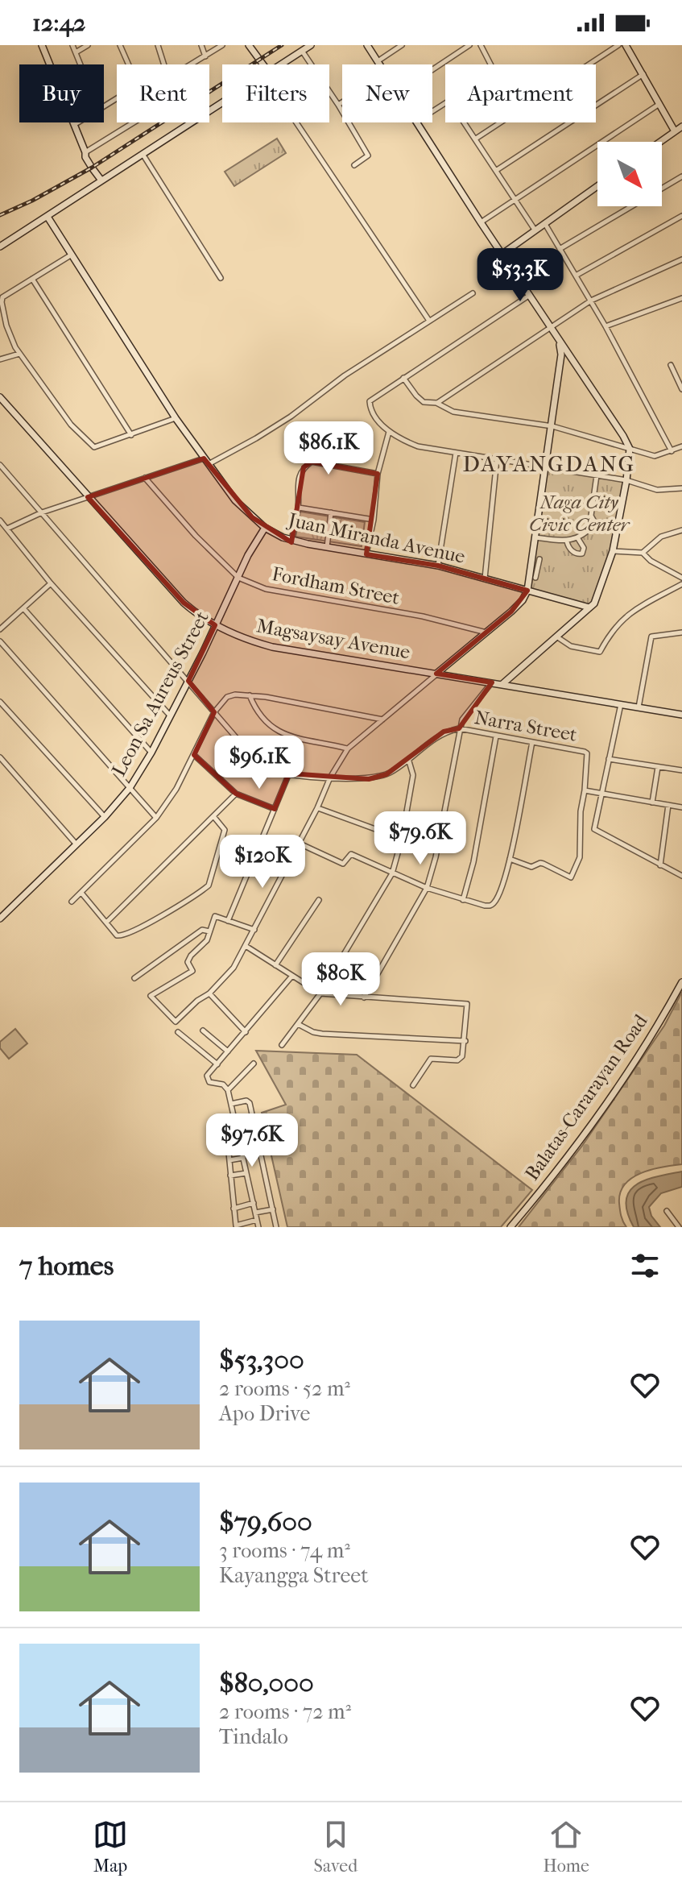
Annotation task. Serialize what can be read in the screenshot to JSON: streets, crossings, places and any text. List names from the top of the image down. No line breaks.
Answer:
{"streets":{"street":["Juan Miranda Avenue","Fordham Street","Magsaysay Avenue","Leon Sa Aureus Street","Narra Street","Balatas-Cararayan Road"]},"crossings":[["Juan Miranda Avenue","Leon Sa Aureus Street"],["Fordham Street","Leon Sa Aureus Street"],["Magsaysay Avenue","Leon Sa Aureus Street"]],"districts":["DAYANGDANG"],"parks":["Naga City Civic Center"],"north":"bottom right","page":{"status":"12:42","chip":["Buy","Rent","Filters","New","Apartment"],"price":["$53.3K","$86.1K","$96.1K","$79.6K","$120K","$80K","$97.6K"],"heading":"7 homes","list":[{"name":"$53,300","note":"2 rooms · 52 m² · Apo Drive"},{"name":"$79,600","note":"3 rooms · 74 m² · Kayangga Street"},{"name":"$80,000","note":"2 rooms · 72 m² · Tindalo"}],"tabs":["Map","Saved","Home"]}}
